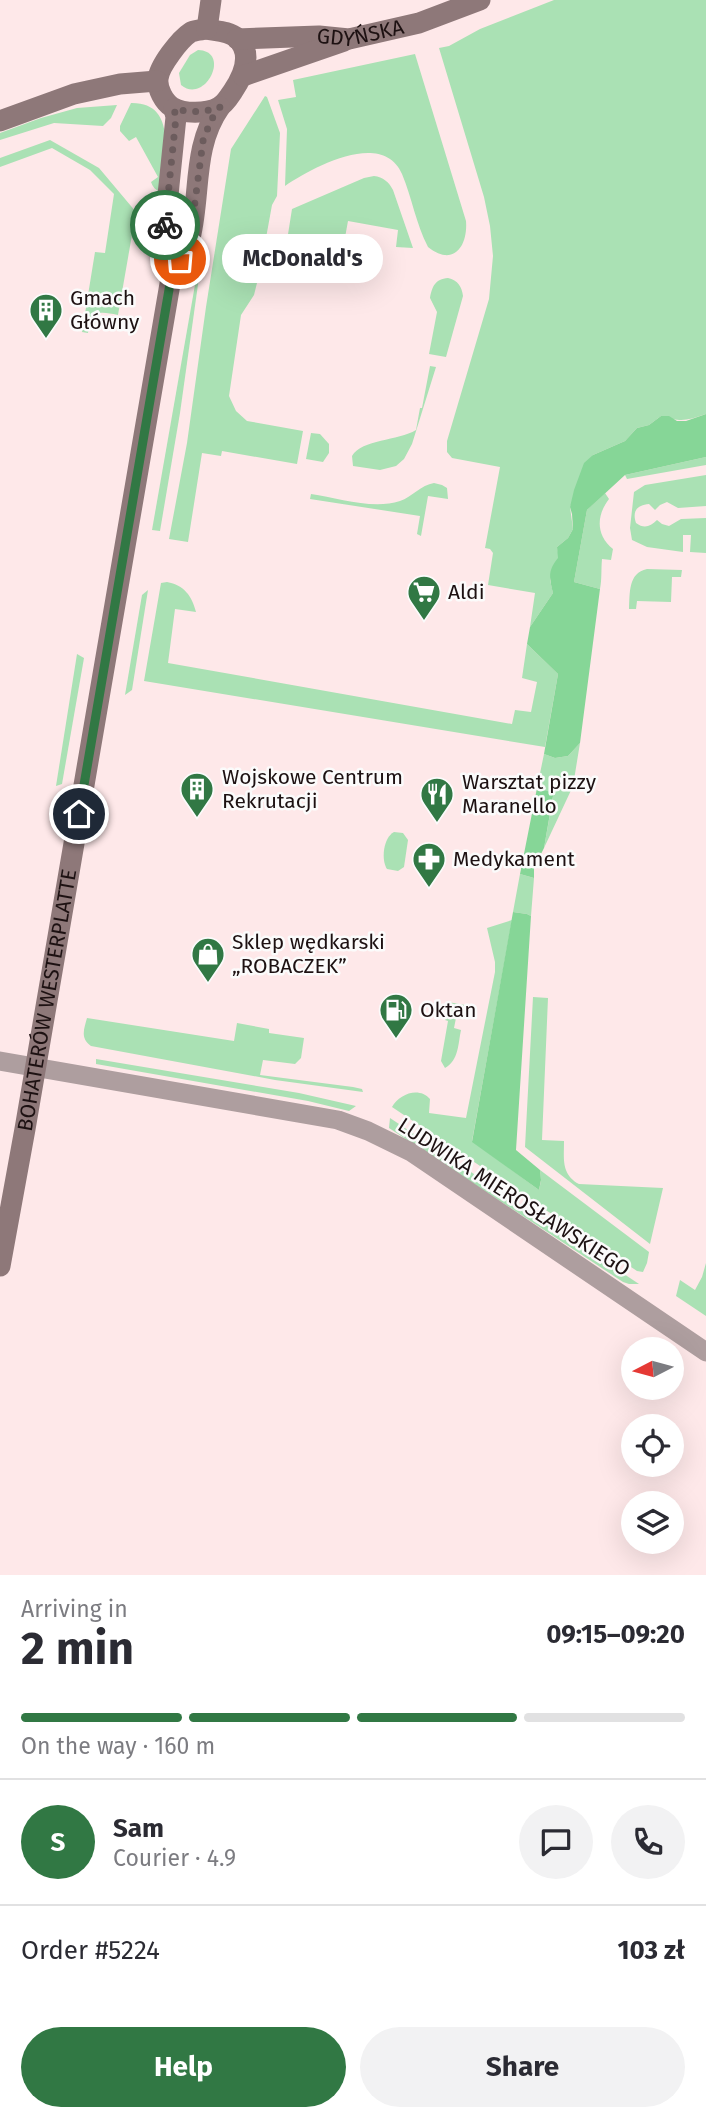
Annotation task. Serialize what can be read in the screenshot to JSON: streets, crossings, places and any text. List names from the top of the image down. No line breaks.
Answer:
{"streets":{"main road":["GDYŃSKA","BOHATERÓW WESTERPLATTE"],"street":["LUDWIKA MIEROSŁAWSKIEGO"]},"crossings":[["GDYŃSKA","BOHATERÓW WESTERPLATTE"],["BOHATERÓW WESTERPLATTE","LUDWIKA MIEROSŁAWSKIEGO"]],"places":{"other":["McDonald's"],"building":["Gmach Główny","Wojskowe Centrum Rekrutacji"],"supermarket":["Aldi"],"restaurant":["Warsztat pizzy Maranello"],"pharmacy":["Medykament"],"shop":["Sklep wędkarski „ROBACZEK”"],"fuel station":["Oktan"]},"north":"left","page":{"bubble":"McDonald's","heading":["2 min","Arriving in","09:15–09:20"],"panel":["Sam","Courier · 4.9","Order #5224","103 zł"],"bar":"On the way · 160 m","round":"S","buttons":["Help","Share"]}}
